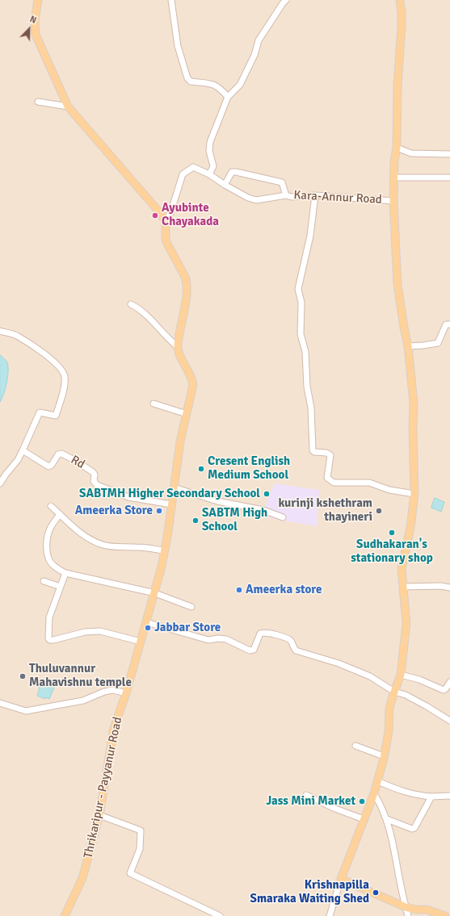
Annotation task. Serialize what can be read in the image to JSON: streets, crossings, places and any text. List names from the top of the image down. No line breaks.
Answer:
{"streets":{"main road":["Thrikaripur - Payyanur Road"],"street":["Kara-Annur Road","Rd"]},"crossings":[["Rd","Thrikaripur - Payyanur Road"]],"places":["Ayubinte Chayakada","Cresent English Medium School","SABTMH Higher Secondary School","Ameerka Store","kurinji kshethram thayineri","SABTM High School","Sudhakaran's stationary shop","Ameerka store","Jabbar Store","Thuluvannur Mahavishnu temple","Jass Mini Market","Krishnapilla Smaraka Waiting Shed"],"north":"top right"}
